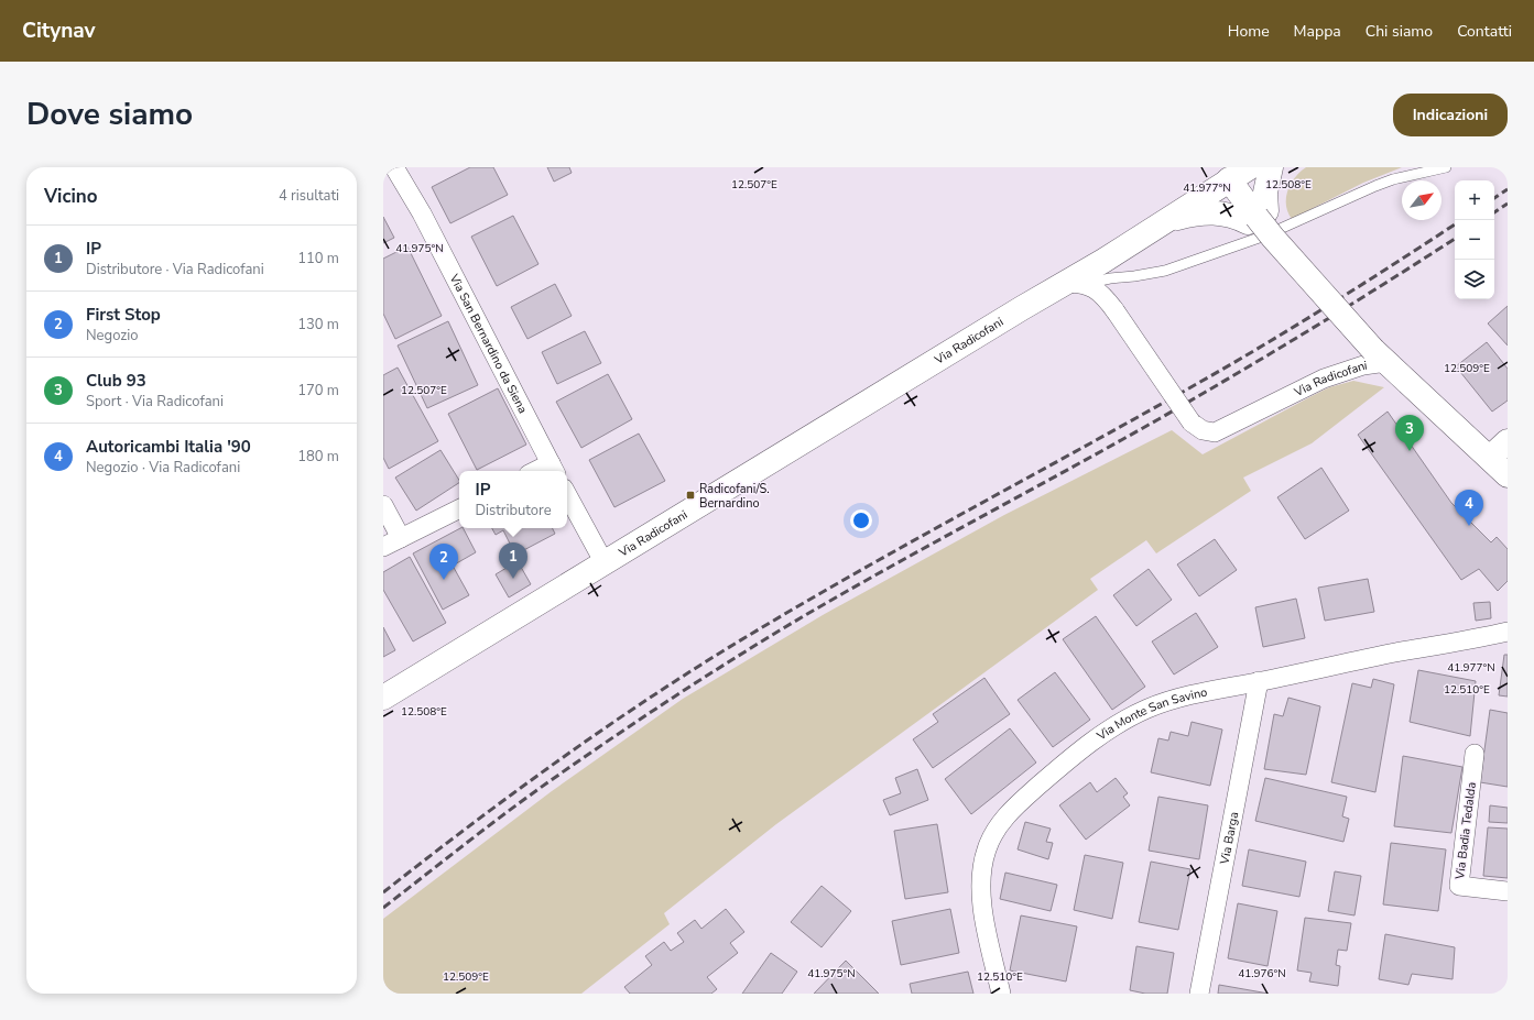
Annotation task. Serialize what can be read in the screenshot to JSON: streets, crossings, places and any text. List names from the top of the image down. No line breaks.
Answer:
{"streets":{"street":["Via Radicofani","Via San Bernardino da Siena","Via Monte San Savino","Via Badia Tedalda","Via Barga"]},"crossings":[["Via Monte San Savino","Via Barga"]],"places":{"transit":["Radicofani/S. Bernardino"]},"north":"top right","page":{"header":"Citynav","nav":["Home","Mappa","Chi siamo","Contatti"],"title":"Dove siamo","buttons":"Indicazioni","heading":["Vicino","4 risultati"],"map_buttons":["+","−"],"list":[{"mark":"1","name":"IP","note":"Distributore · Via Radicofani","value":"110 m"},{"mark":"2","name":"First Stop","note":"Negozio","value":"130 m"},{"mark":"3","name":"Club 93","note":"Sport · Via Radicofani","value":"170 m"},{"mark":"4","name":"Autoricambi Italia '90","note":"Negozio · Via Radicofani","value":"180 m"}],"pins":["3","4","1","2"],"popup":["IP","Distributore"]},"coordinates":["12.508°E","12.507°E","41.977°N","41.975°N","12.509°E","12.510°E","41.976°N"]}
